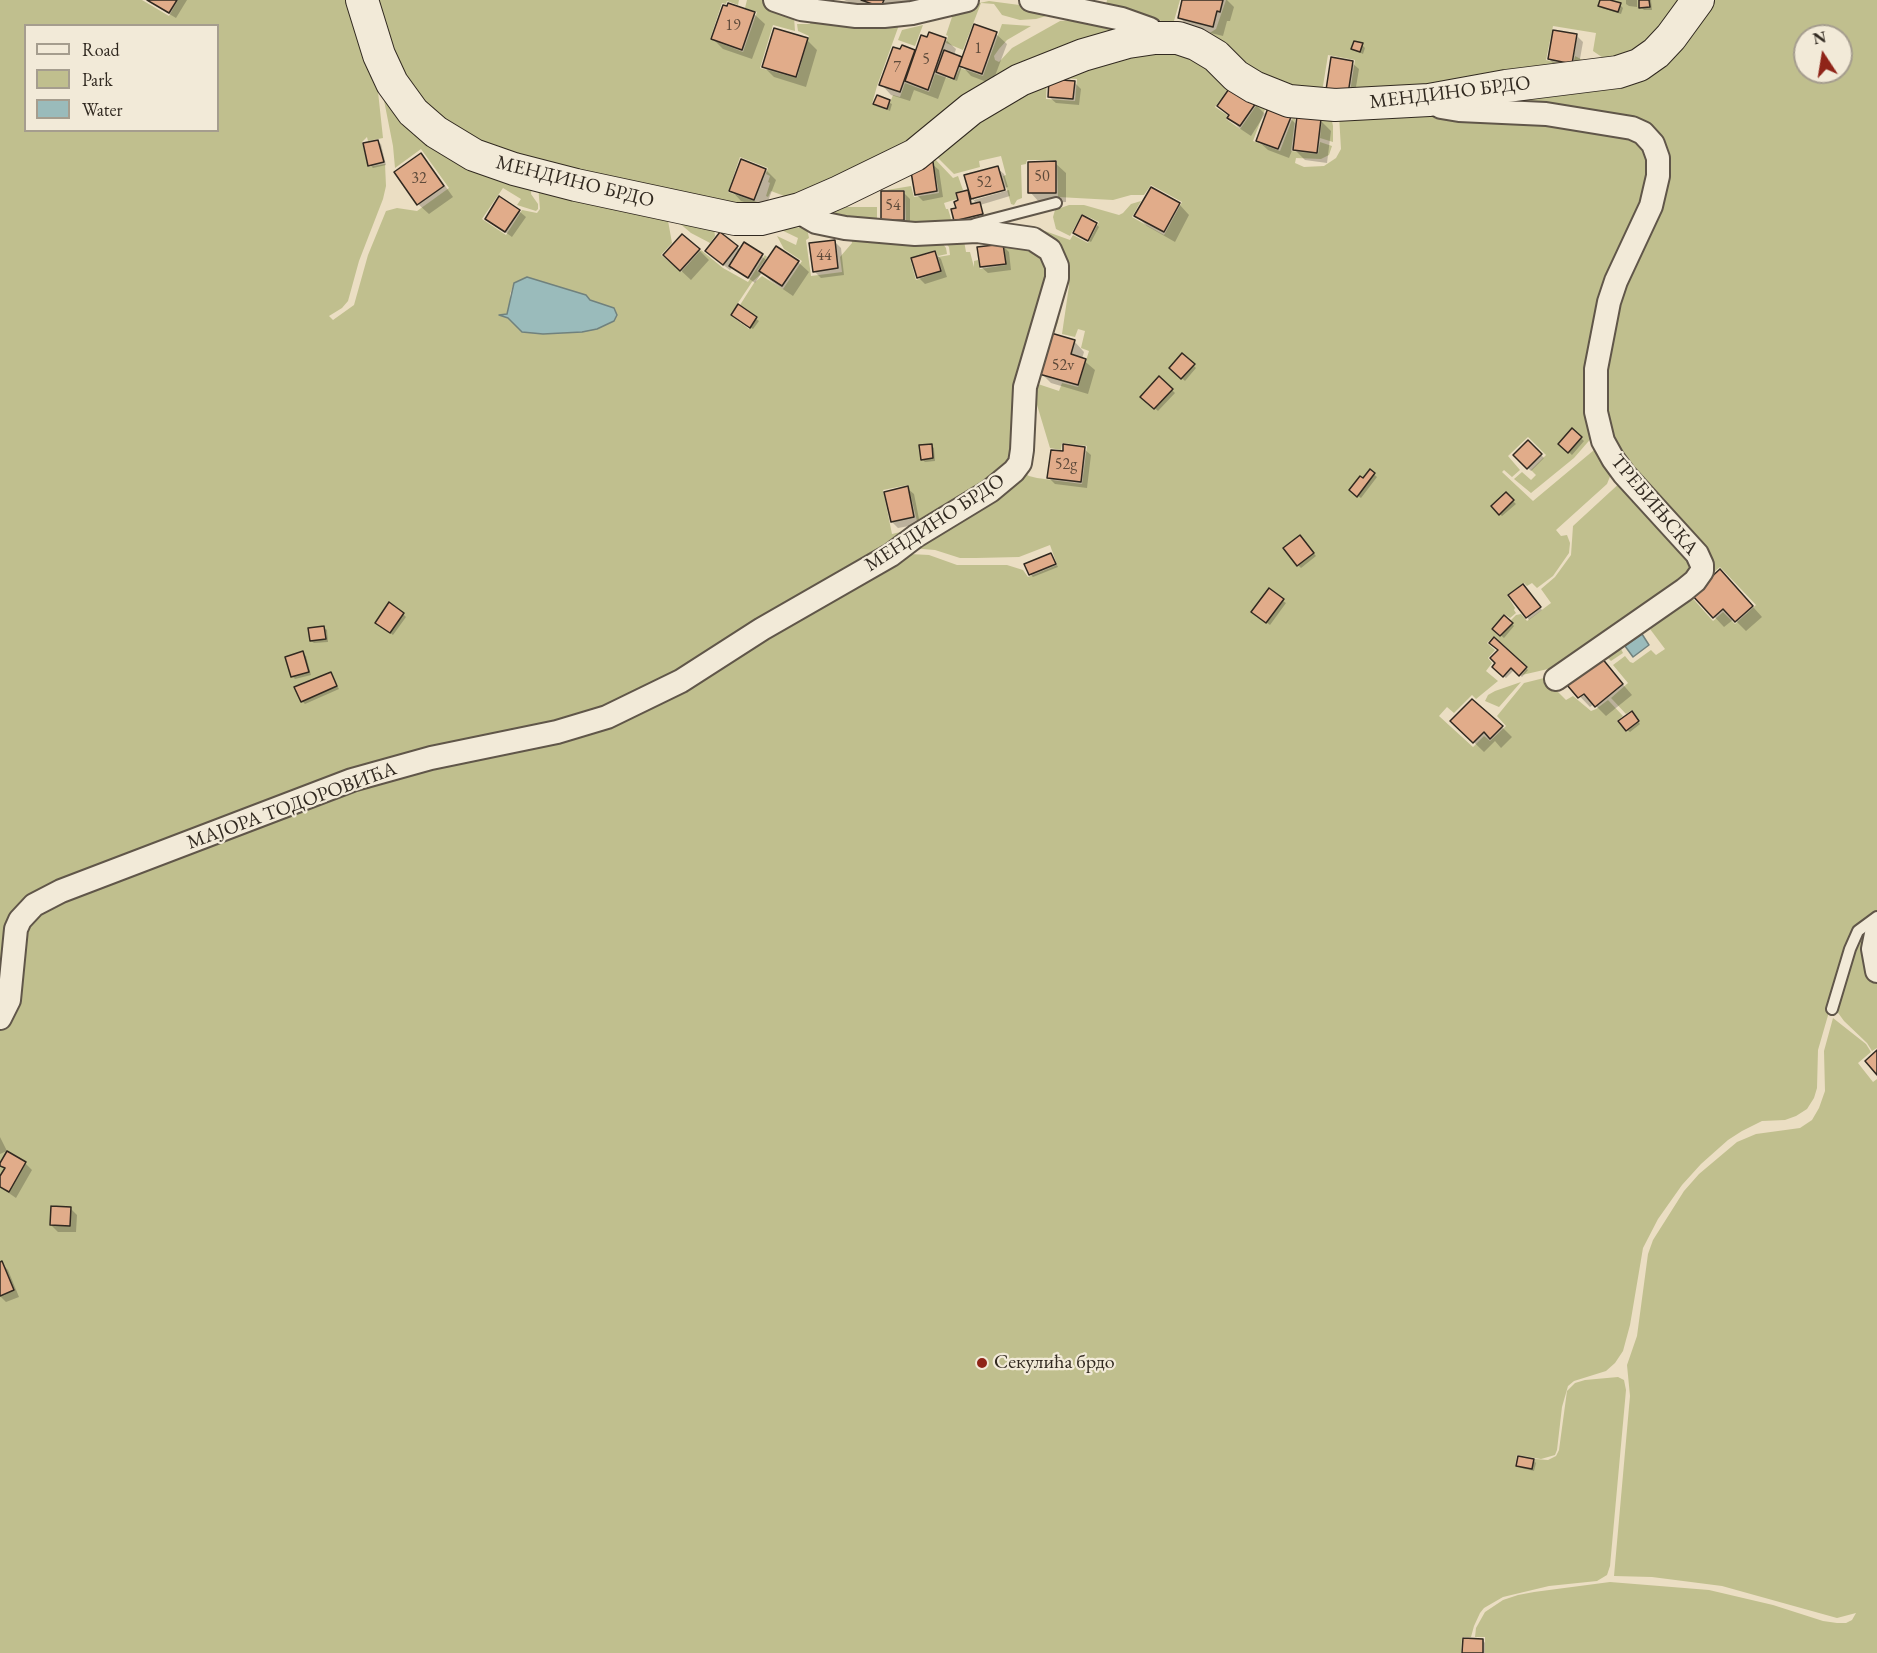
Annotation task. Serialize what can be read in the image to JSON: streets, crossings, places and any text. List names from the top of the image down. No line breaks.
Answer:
{"streets":{"street":["МЕНДИНО БРДО","ТРЕБИЊСКА","МАЈОРА ТОДОРОВИЋА"]},"crossings":[["МЕНДИНО БРДО","ТРЕБИЊСКА"],["МЕНДИНО БРДО","МАЈОРА ТОДОРОВИЋА"]],"places":["Секулића брдо"],"house_numbers":["19","1","5","7","50","32","52","54","44","52v","52g"],"legend":["Road","Park","Water"],"north":"top"}
